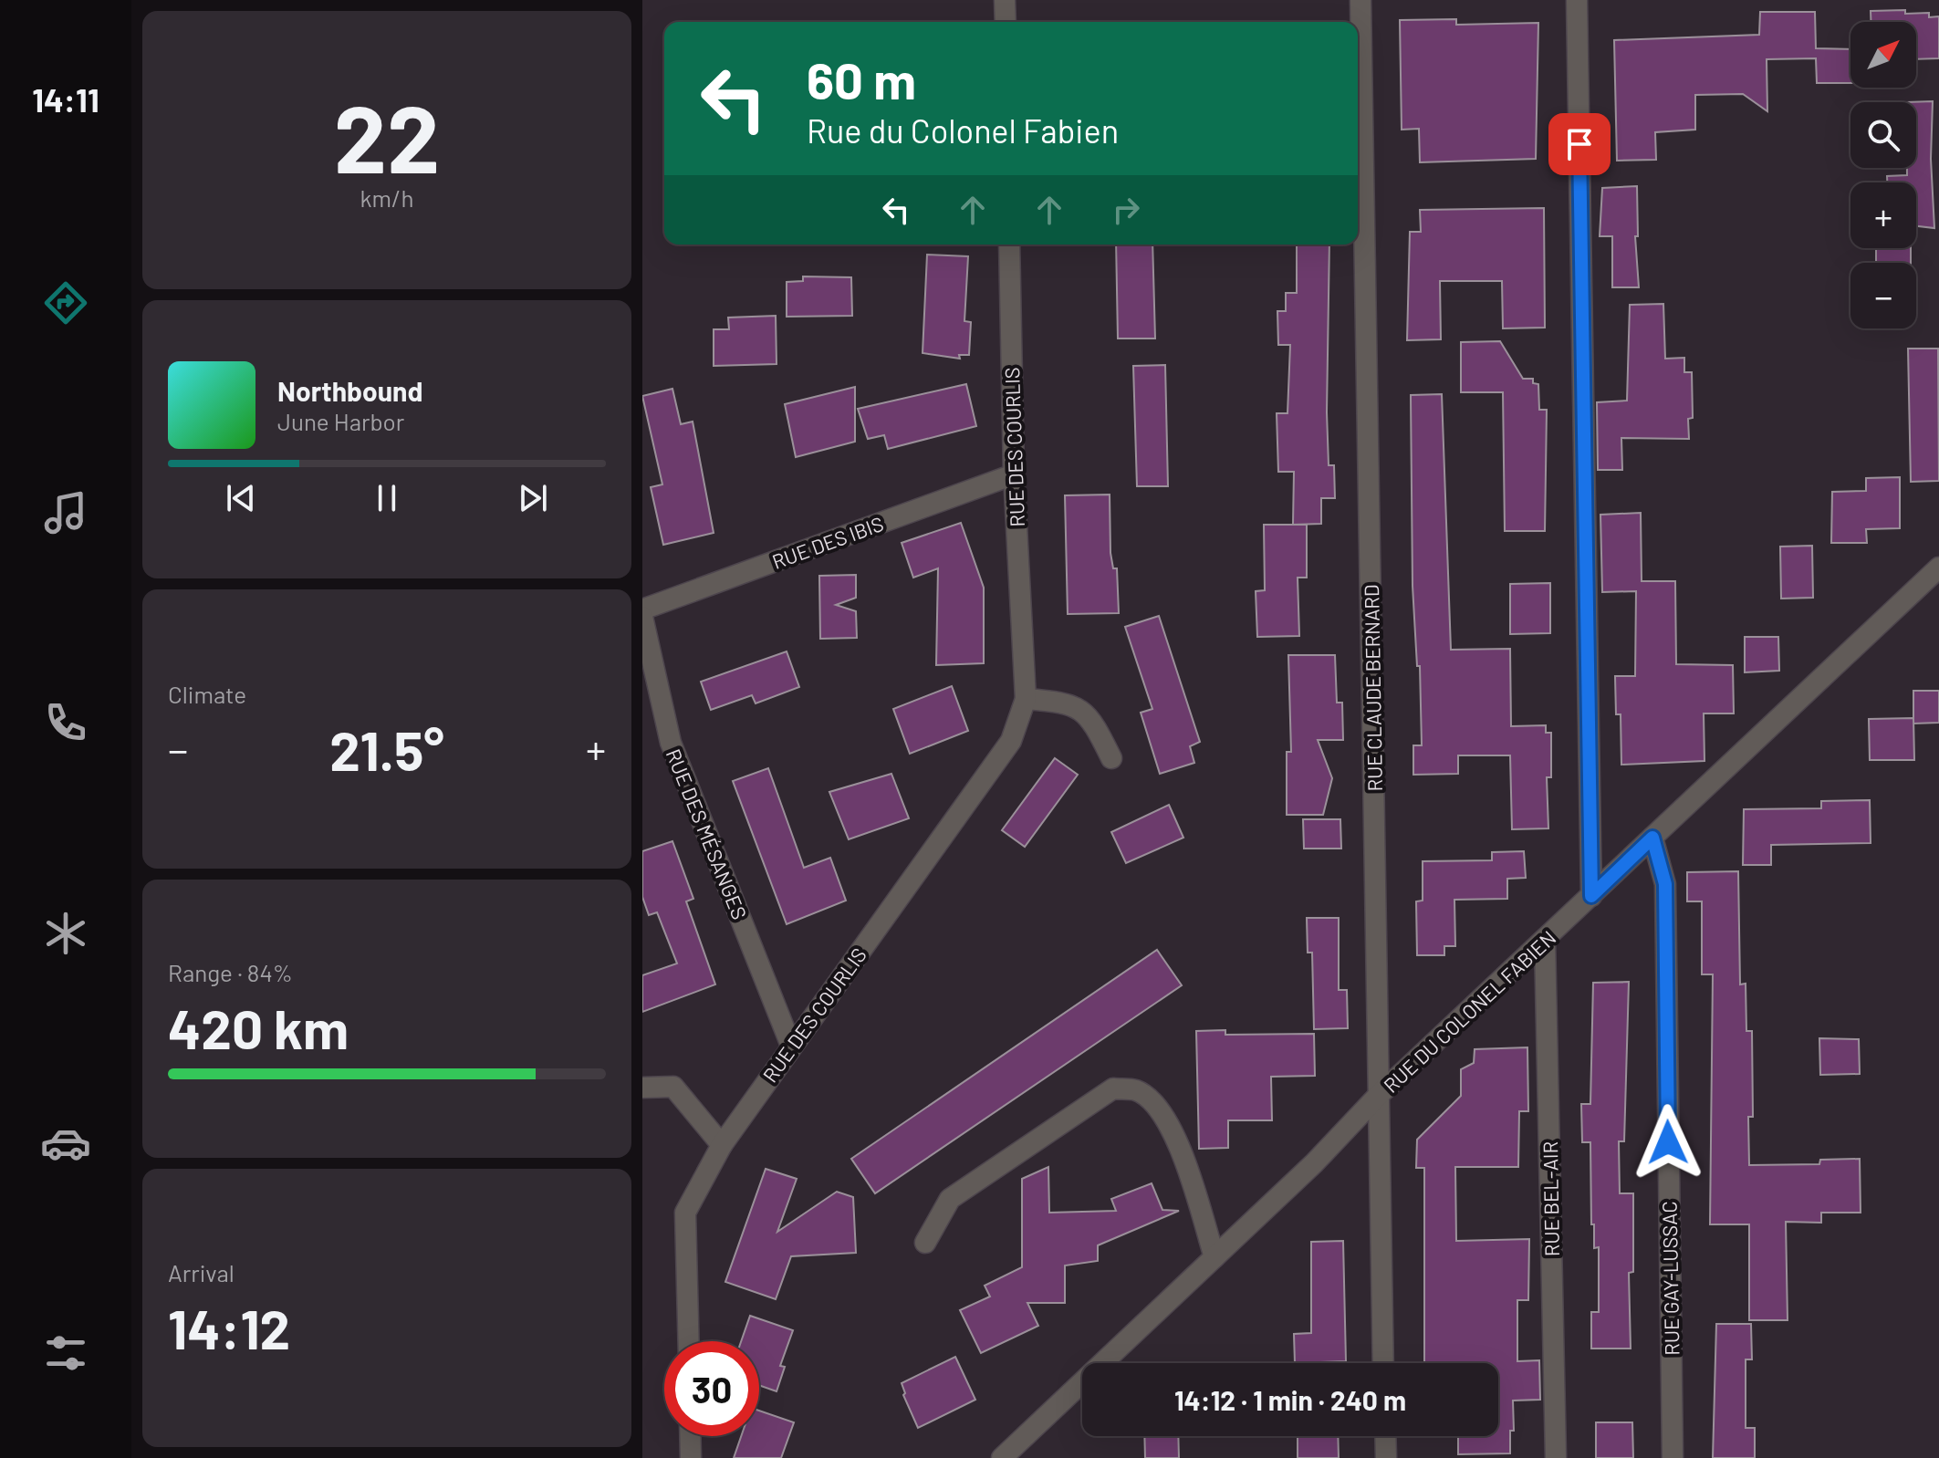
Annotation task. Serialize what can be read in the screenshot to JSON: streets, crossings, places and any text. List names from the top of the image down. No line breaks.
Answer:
{"streets":{"street":["RUE DES COURLIS","RUE DES IBIS","RUE CLAUDE BERNARD","RUE DES MÉSANGES","RUE DU COLONEL FABIEN","RUE BEL-AIR","RUE GAY-LUSSAC"]},"crossings":[["RUE DES COURLIS","RUE DES IBIS"],["RUE DES COURLIS","RUE DES MÉSANGES"],["RUE CLAUDE BERNARD","RUE DU COLONEL FABIEN"],["RUE DU COLONEL FABIEN","RUE BEL-AIR"],["RUE DU COLONEL FABIEN","RUE GAY-LUSSAC"]],"north":"top right","page":{"tabs":"14:11","tile":[["22","km/h"],"Climate",["Range · 84%","420 km"],["Arrival","14:12"]],"map_buttons":["+","−"],"turn":["60 m","Rue du Colonel Fabien"],"song":["Northbound","June Harbor"],"heat":["−","21.5°","+"],"limit":"30","trip":"14:12 · 1 min · 240 m"}}
